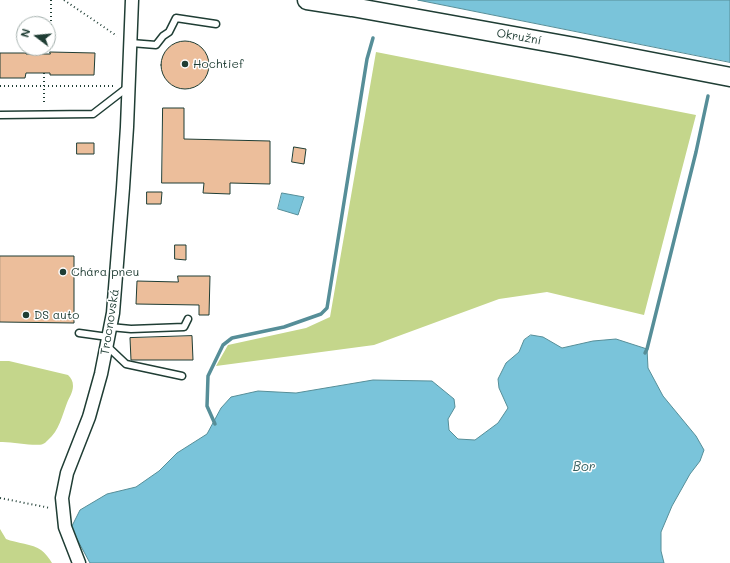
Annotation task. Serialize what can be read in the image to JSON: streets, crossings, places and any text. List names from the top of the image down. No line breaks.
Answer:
{"streets":{"main road":["Okružní"],"street":["Trocnovská"]},"water":["Bor"],"places":["Hochtief","Chára pneu","DS auto"],"north":"left"}
